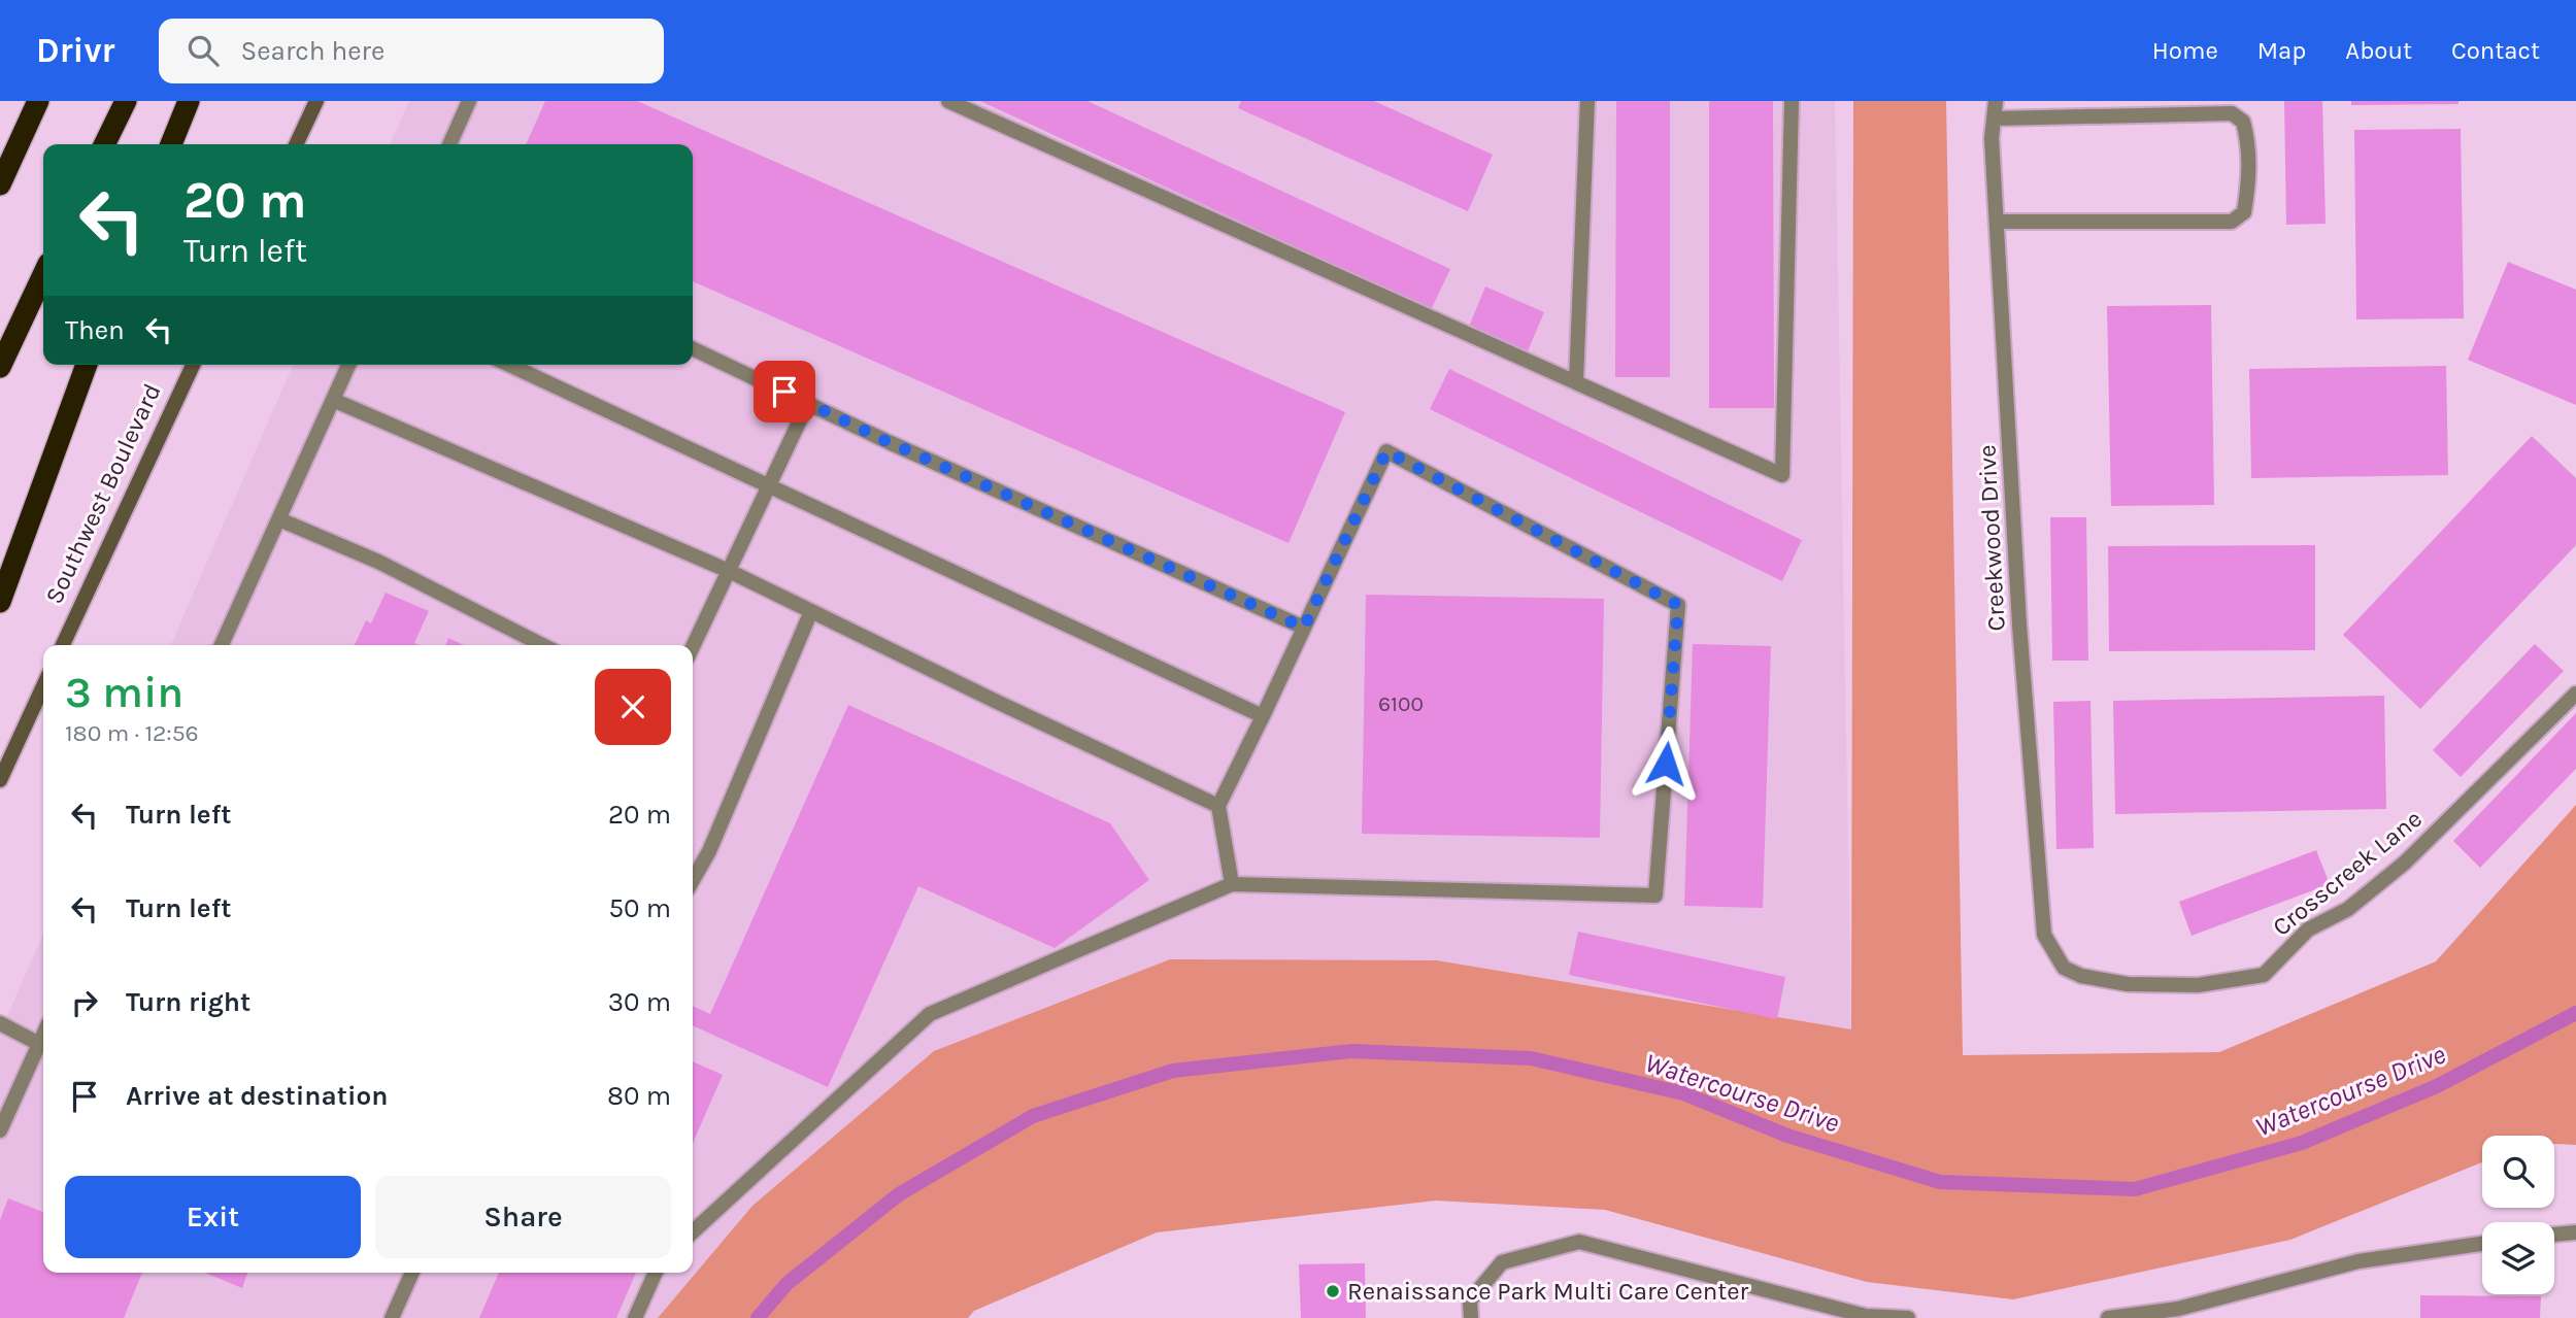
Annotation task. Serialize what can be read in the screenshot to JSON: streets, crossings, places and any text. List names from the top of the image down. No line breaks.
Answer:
{"streets":{"main road":["Southwest Boulevard"],"lane":["Creekwood Drive","Crosscreek Lane"]},"crossings":[["Creekwood Drive","Crosscreek Lane"]],"water":["Watercourse Drive"],"places":["Renaissance Park Multi Care Center"],"house_numbers":["6100"],"page":{"header":"Drivr","search":"Search here","nav":["Home","Map","About","Contact"],"turn":["20 m","Turn left"],"then":"Then","heading":["3 min","180 m · 12:56"],"list":[{"name":"Turn left","value":"20 m"},{"name":"Turn left","value":"50 m"},{"name":"Turn right","value":"30 m"},{"name":"Arrive at destination","value":"80 m"}],"buttons":["Exit","Share"]}}
